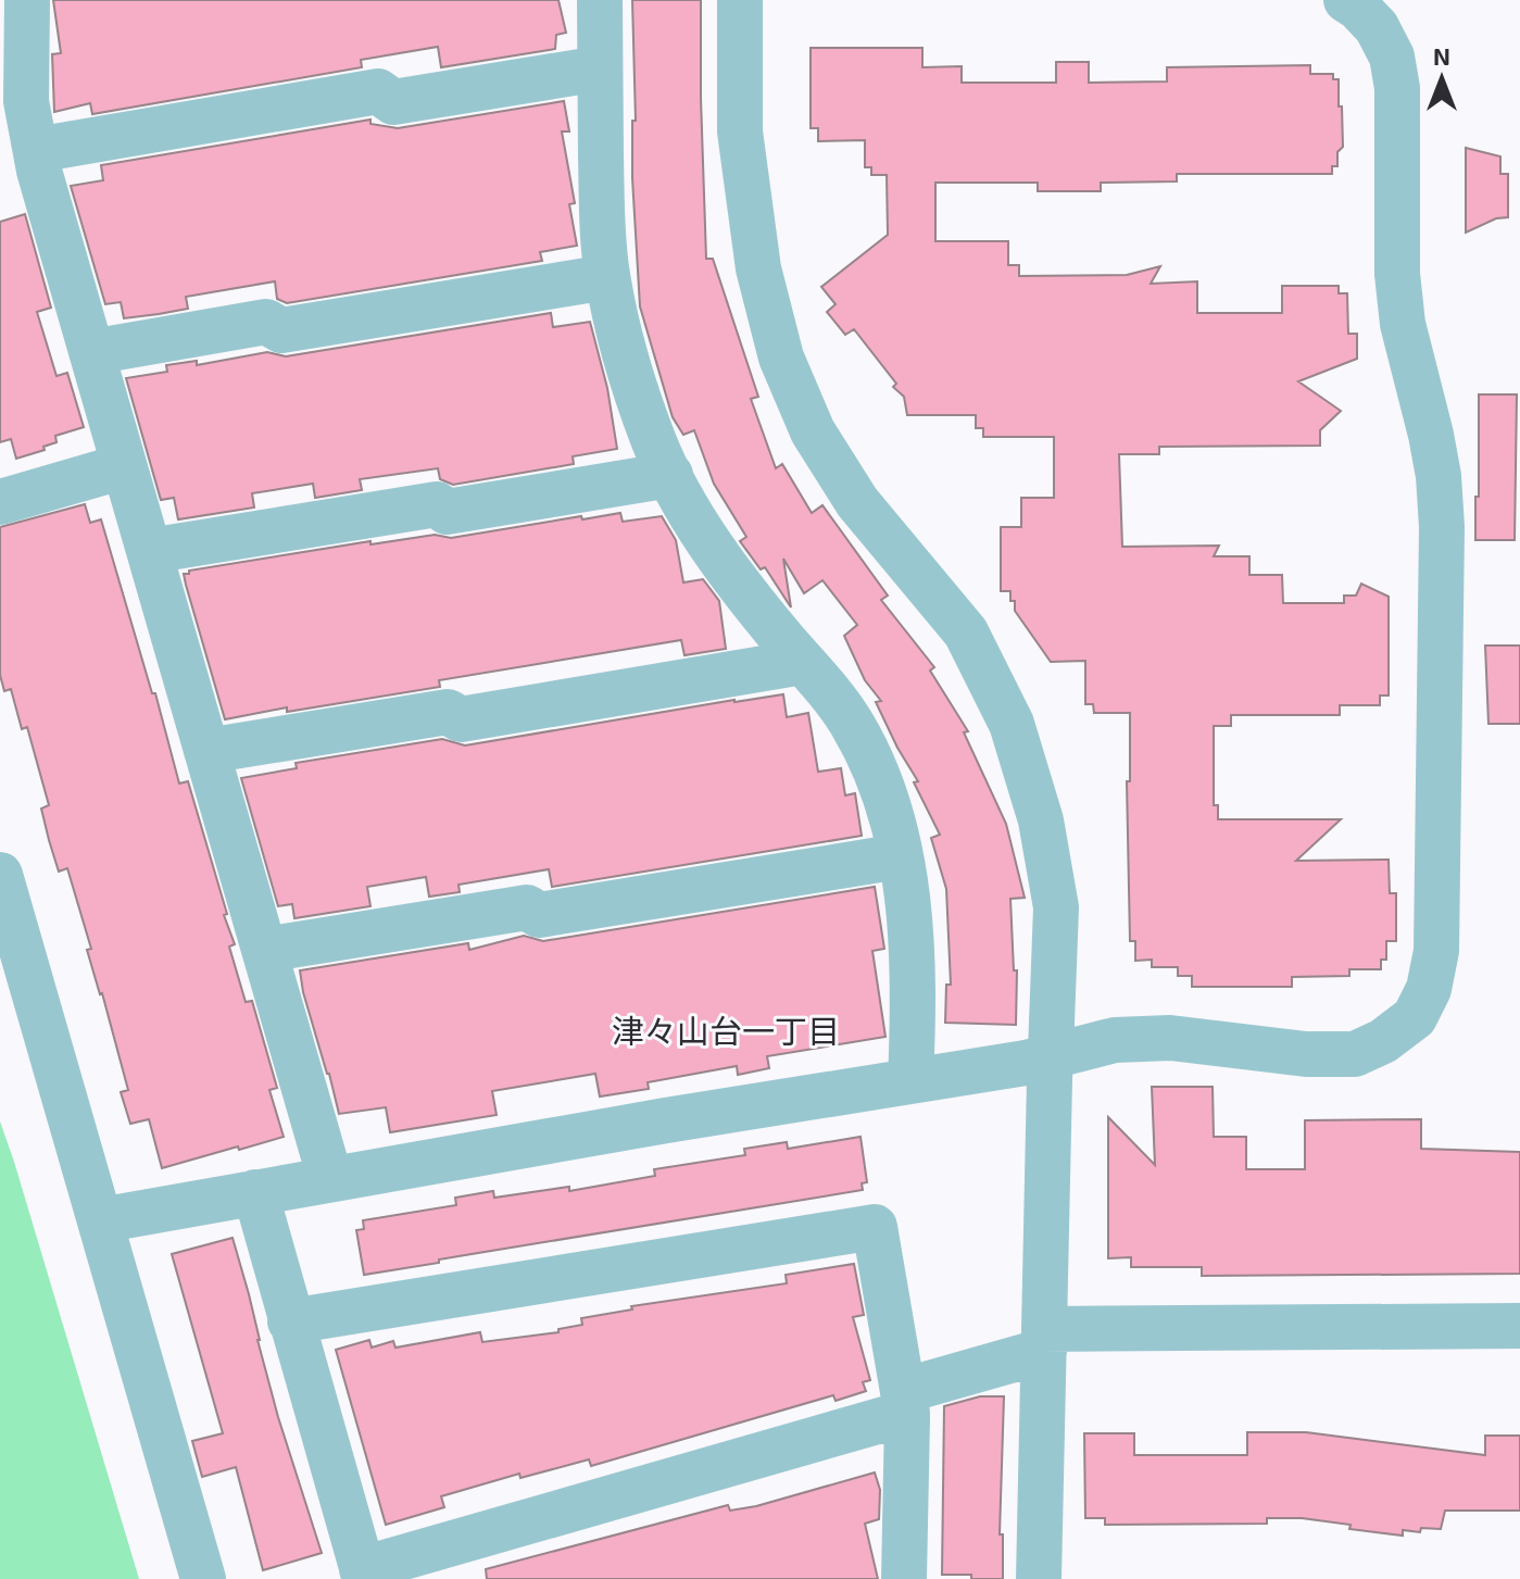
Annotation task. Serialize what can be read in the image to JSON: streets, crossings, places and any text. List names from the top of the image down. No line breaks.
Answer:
{"districts":["津々山台一丁目"],"north":"top"}
